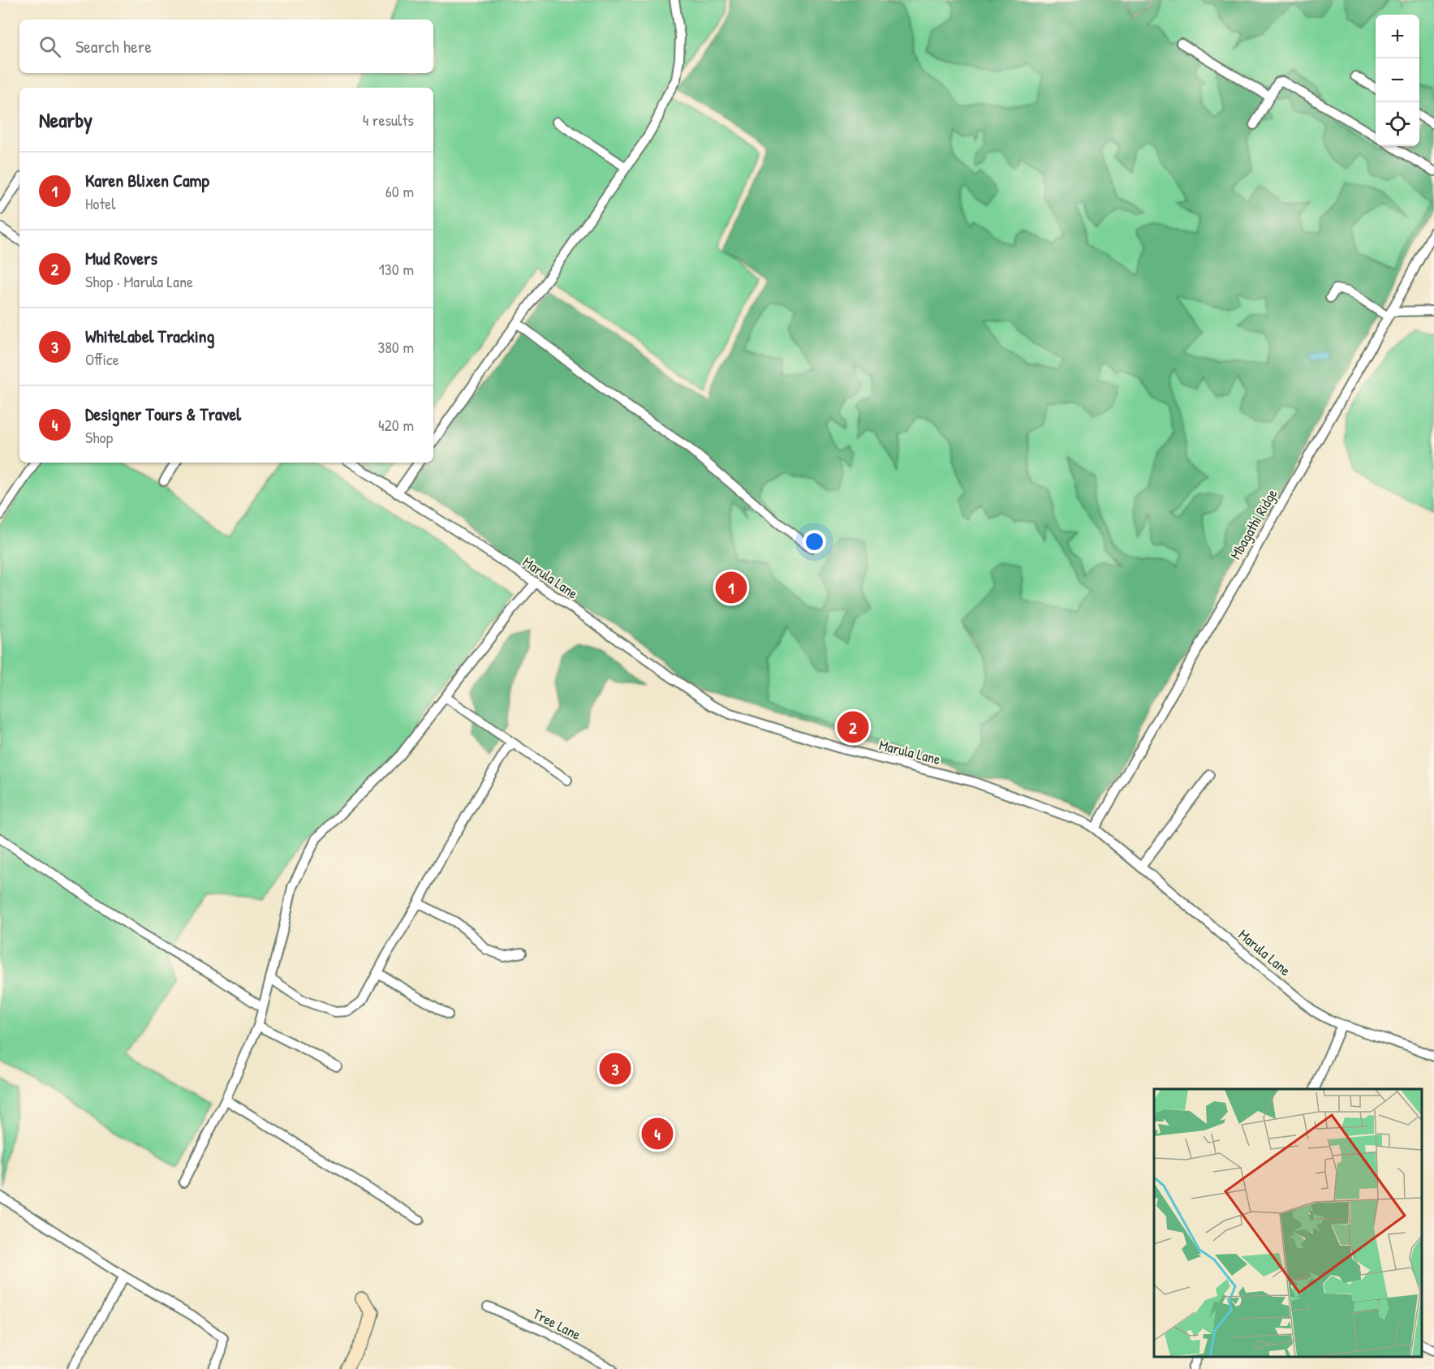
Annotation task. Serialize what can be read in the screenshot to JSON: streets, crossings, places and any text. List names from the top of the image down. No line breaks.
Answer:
{"streets":{"street":["Mbagathi Ridge","Marula Lane","Tree Lane"]},"crossings":[["Mbagathi Ridge","Marula Lane"]],"page":{"map_buttons":["+","−"],"search":"Search here","heading":["Nearby","4 results"],"list":[{"mark":"1","name":"Karen Blixen Camp","note":"Hotel","value":"60 m"},{"mark":"2","name":"Mud Rovers","note":"Shop · Marula Lane","value":"130 m"},{"mark":"3","name":"WhiteLabel Tracking","note":"Office","value":"380 m"},{"mark":"4","name":"Designer Tours & Travel","note":"Shop","value":"420 m"}],"pins":["1","2","3","4"]}}
